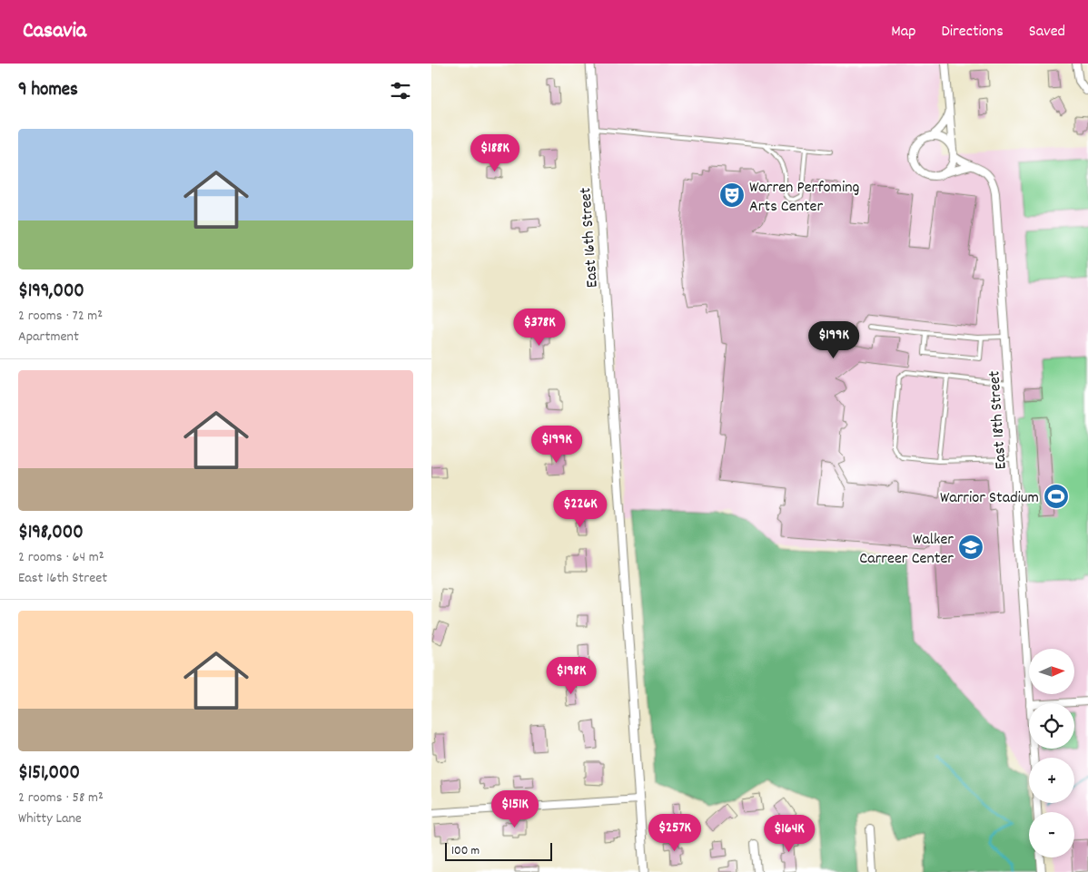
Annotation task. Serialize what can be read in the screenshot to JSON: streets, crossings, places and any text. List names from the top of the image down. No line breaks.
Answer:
{"streets":{"street":["East 16th Street","East 18th Street"]},"places":{"theatre":["Warren Perfoming Arts Center"],"sports":["Warrior Stadium"],"school or university":["Walker Carreer Center"]},"scale_bar":"100 m","north":"right","page":{"header":"Casavia","nav":["Map","Directions","Saved"],"heading":"9 homes","list":[{"name":"$199,000","note":"2 rooms · 72 m² · Apartment"},{"name":"$198,000","note":"2 rooms · 64 m² · East 16th Street"},{"name":"$151,000","note":"2 rooms · 58 m² · Whitty Lane"}],"price":["$188K","$378K","$199K","$199K","$226K","$198K","$151K","$257K","$164K"],"map_buttons":["+","−"],"scale":"100 m"}}
